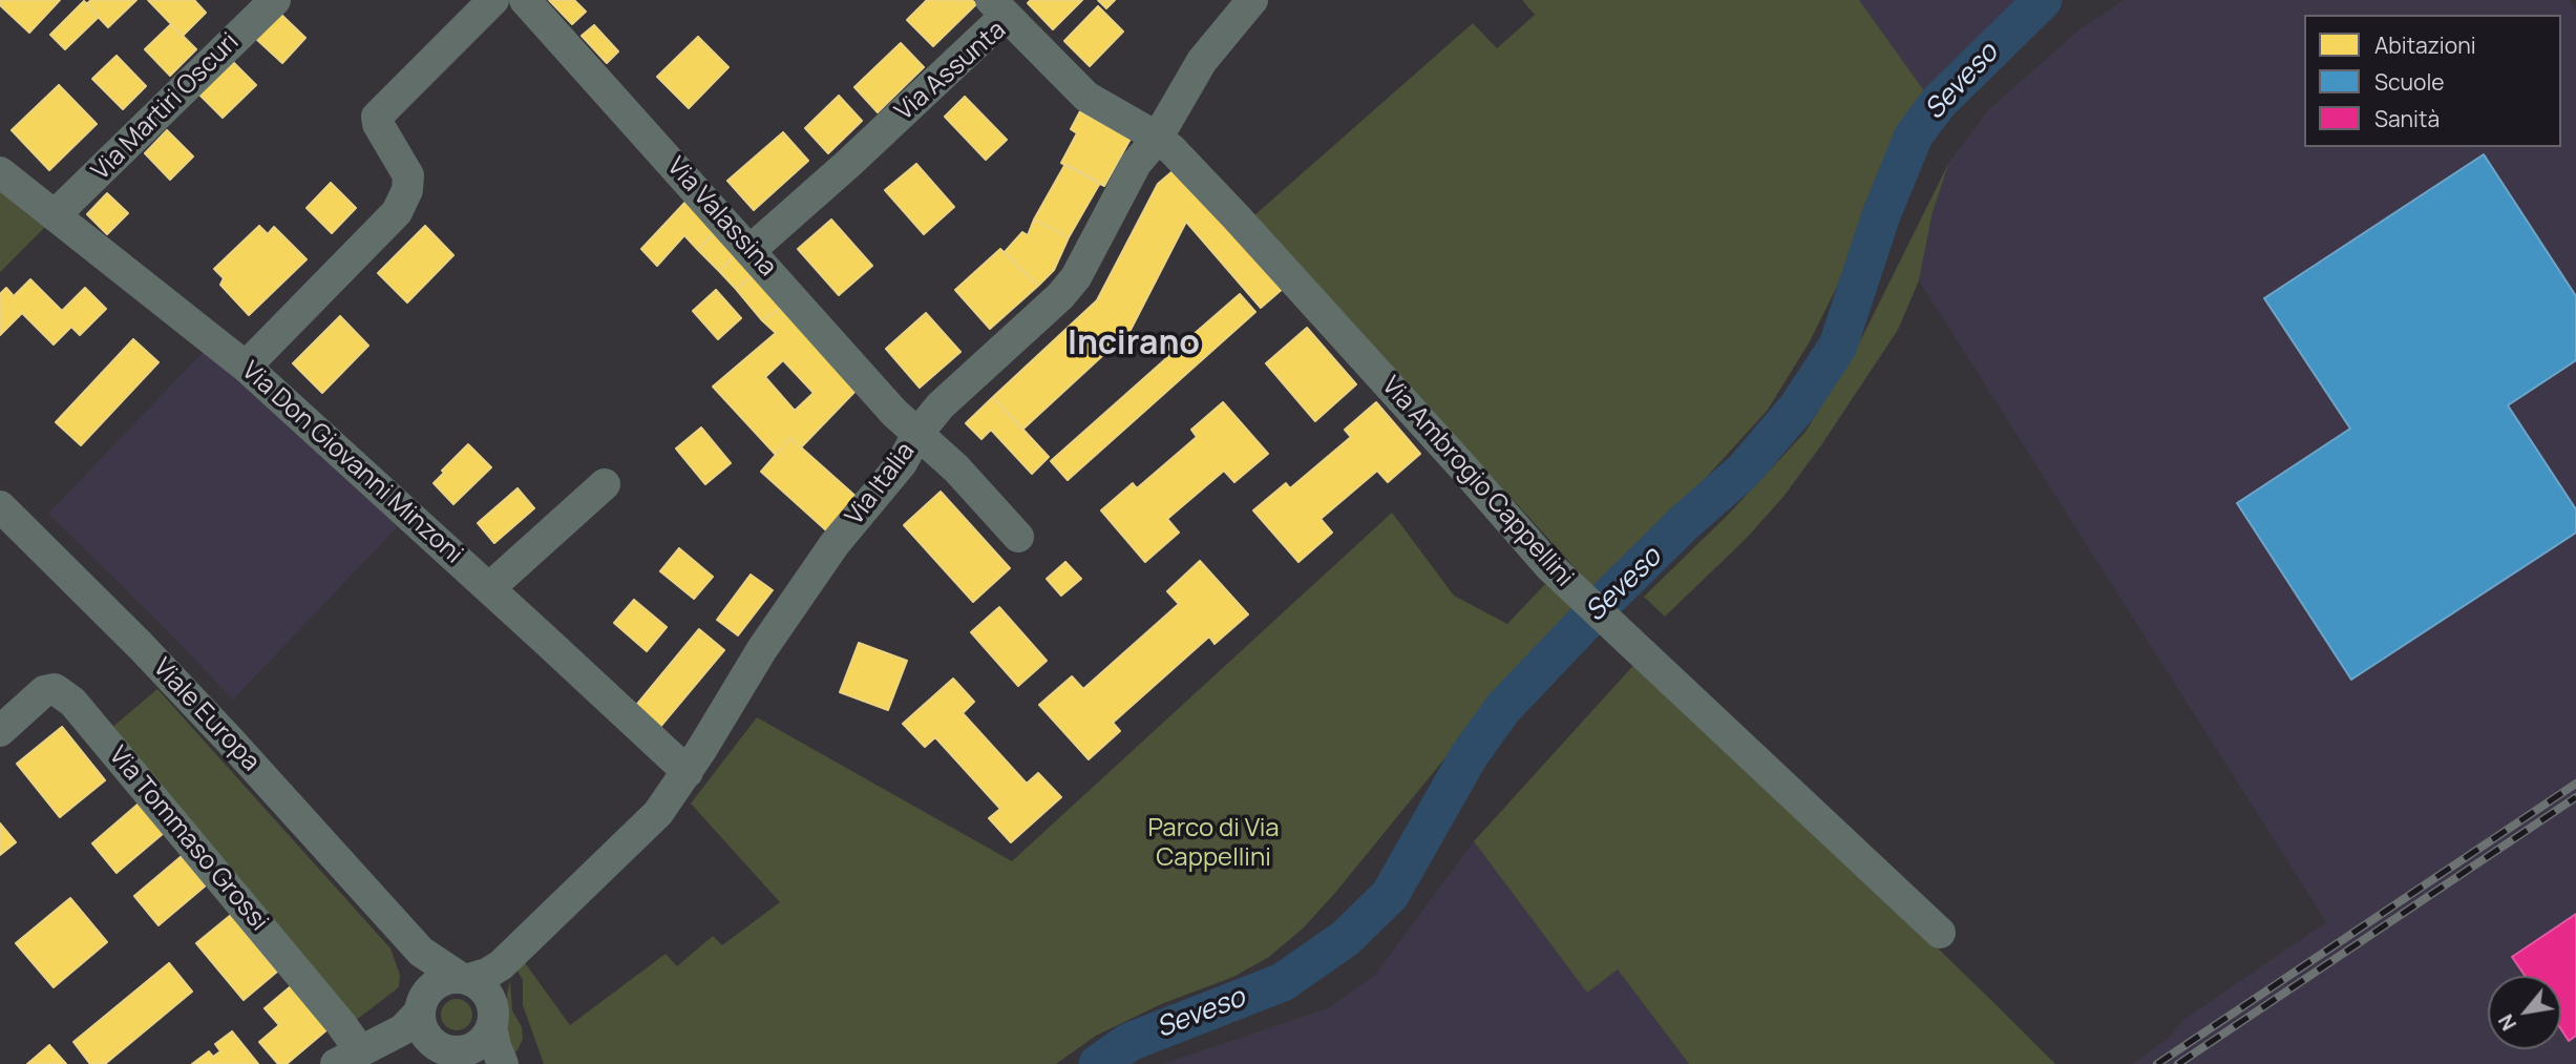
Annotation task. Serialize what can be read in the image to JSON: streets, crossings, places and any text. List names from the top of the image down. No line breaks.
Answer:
{"streets":{"street":["Via Assunta","Via Martiri Oscuri","Via Valassina","Via Don Giovanni Minzoni","Via Ambrogio Cappellini","Via Italia","Viale Europa","Via Tommaso Grossi"]},"crossings":[["Via Assunta","Via Valassina"],["Via Assunta","Via Ambrogio Cappellini"],["Via Assunta","Via Italia"],["Via Martiri Oscuri","Via Don Giovanni Minzoni"],["Via Valassina","Via Italia"],["Via Don Giovanni Minzoni","Via Italia"],["Via Ambrogio Cappellini","Via Italia"],["Via Italia","Viale Europa"]],"districts":["Incirano"],"water":["Seveso"],"parks":["Parco di Via Cappellini"],"legend":["Abitazioni","Scuole","Sanità"],"north":"bottom left"}
